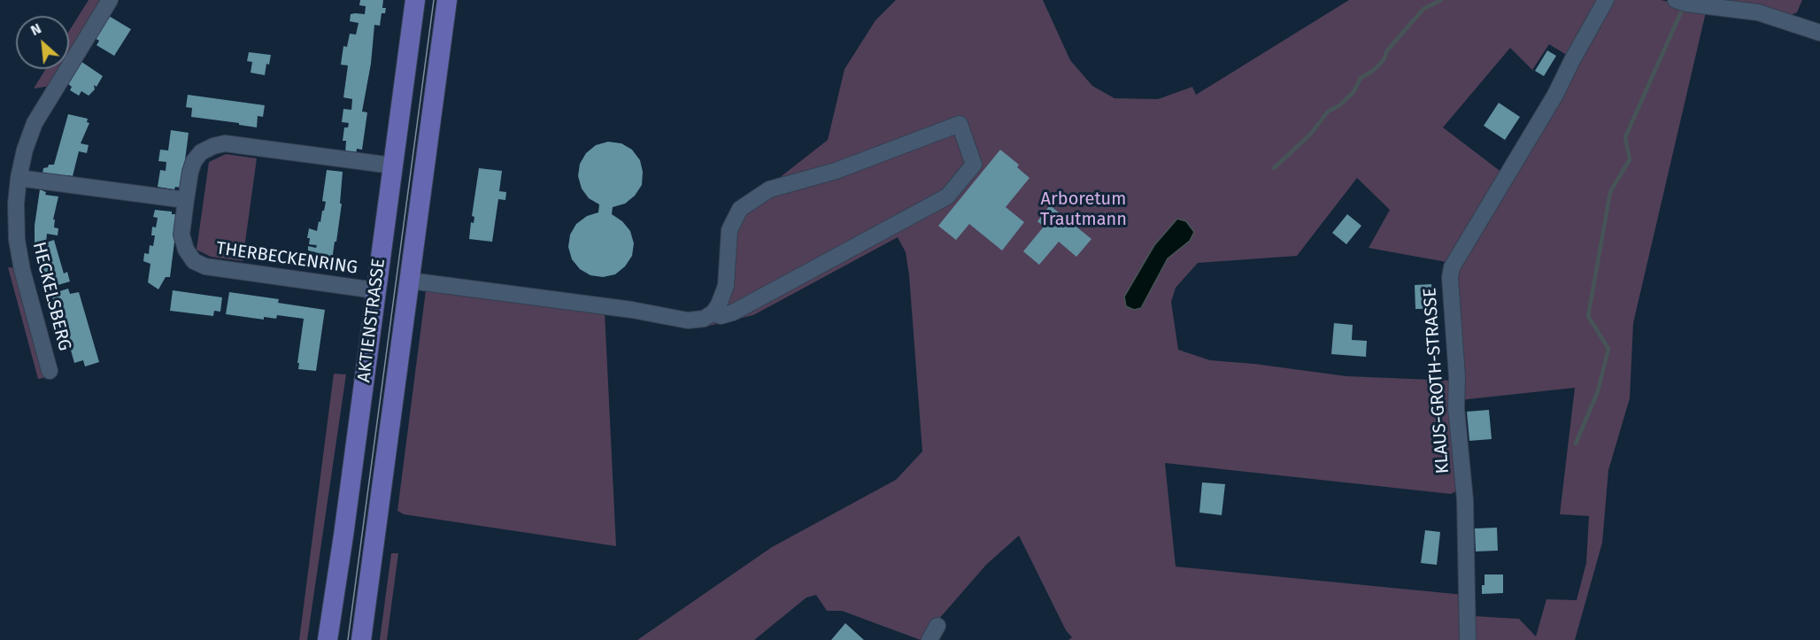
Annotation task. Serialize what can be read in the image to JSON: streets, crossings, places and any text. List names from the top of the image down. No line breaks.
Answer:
{"streets":{"main road":["AKTIENSTRASSE"],"street":["THERBECKENRING","HECKELSBERG","KLAUS-GROTH-STRASSE"]},"crossings":[["THERBECKENRING","AKTIENSTRASSE"]],"parks":["Arboretum Trautmann"],"north":"top left"}
